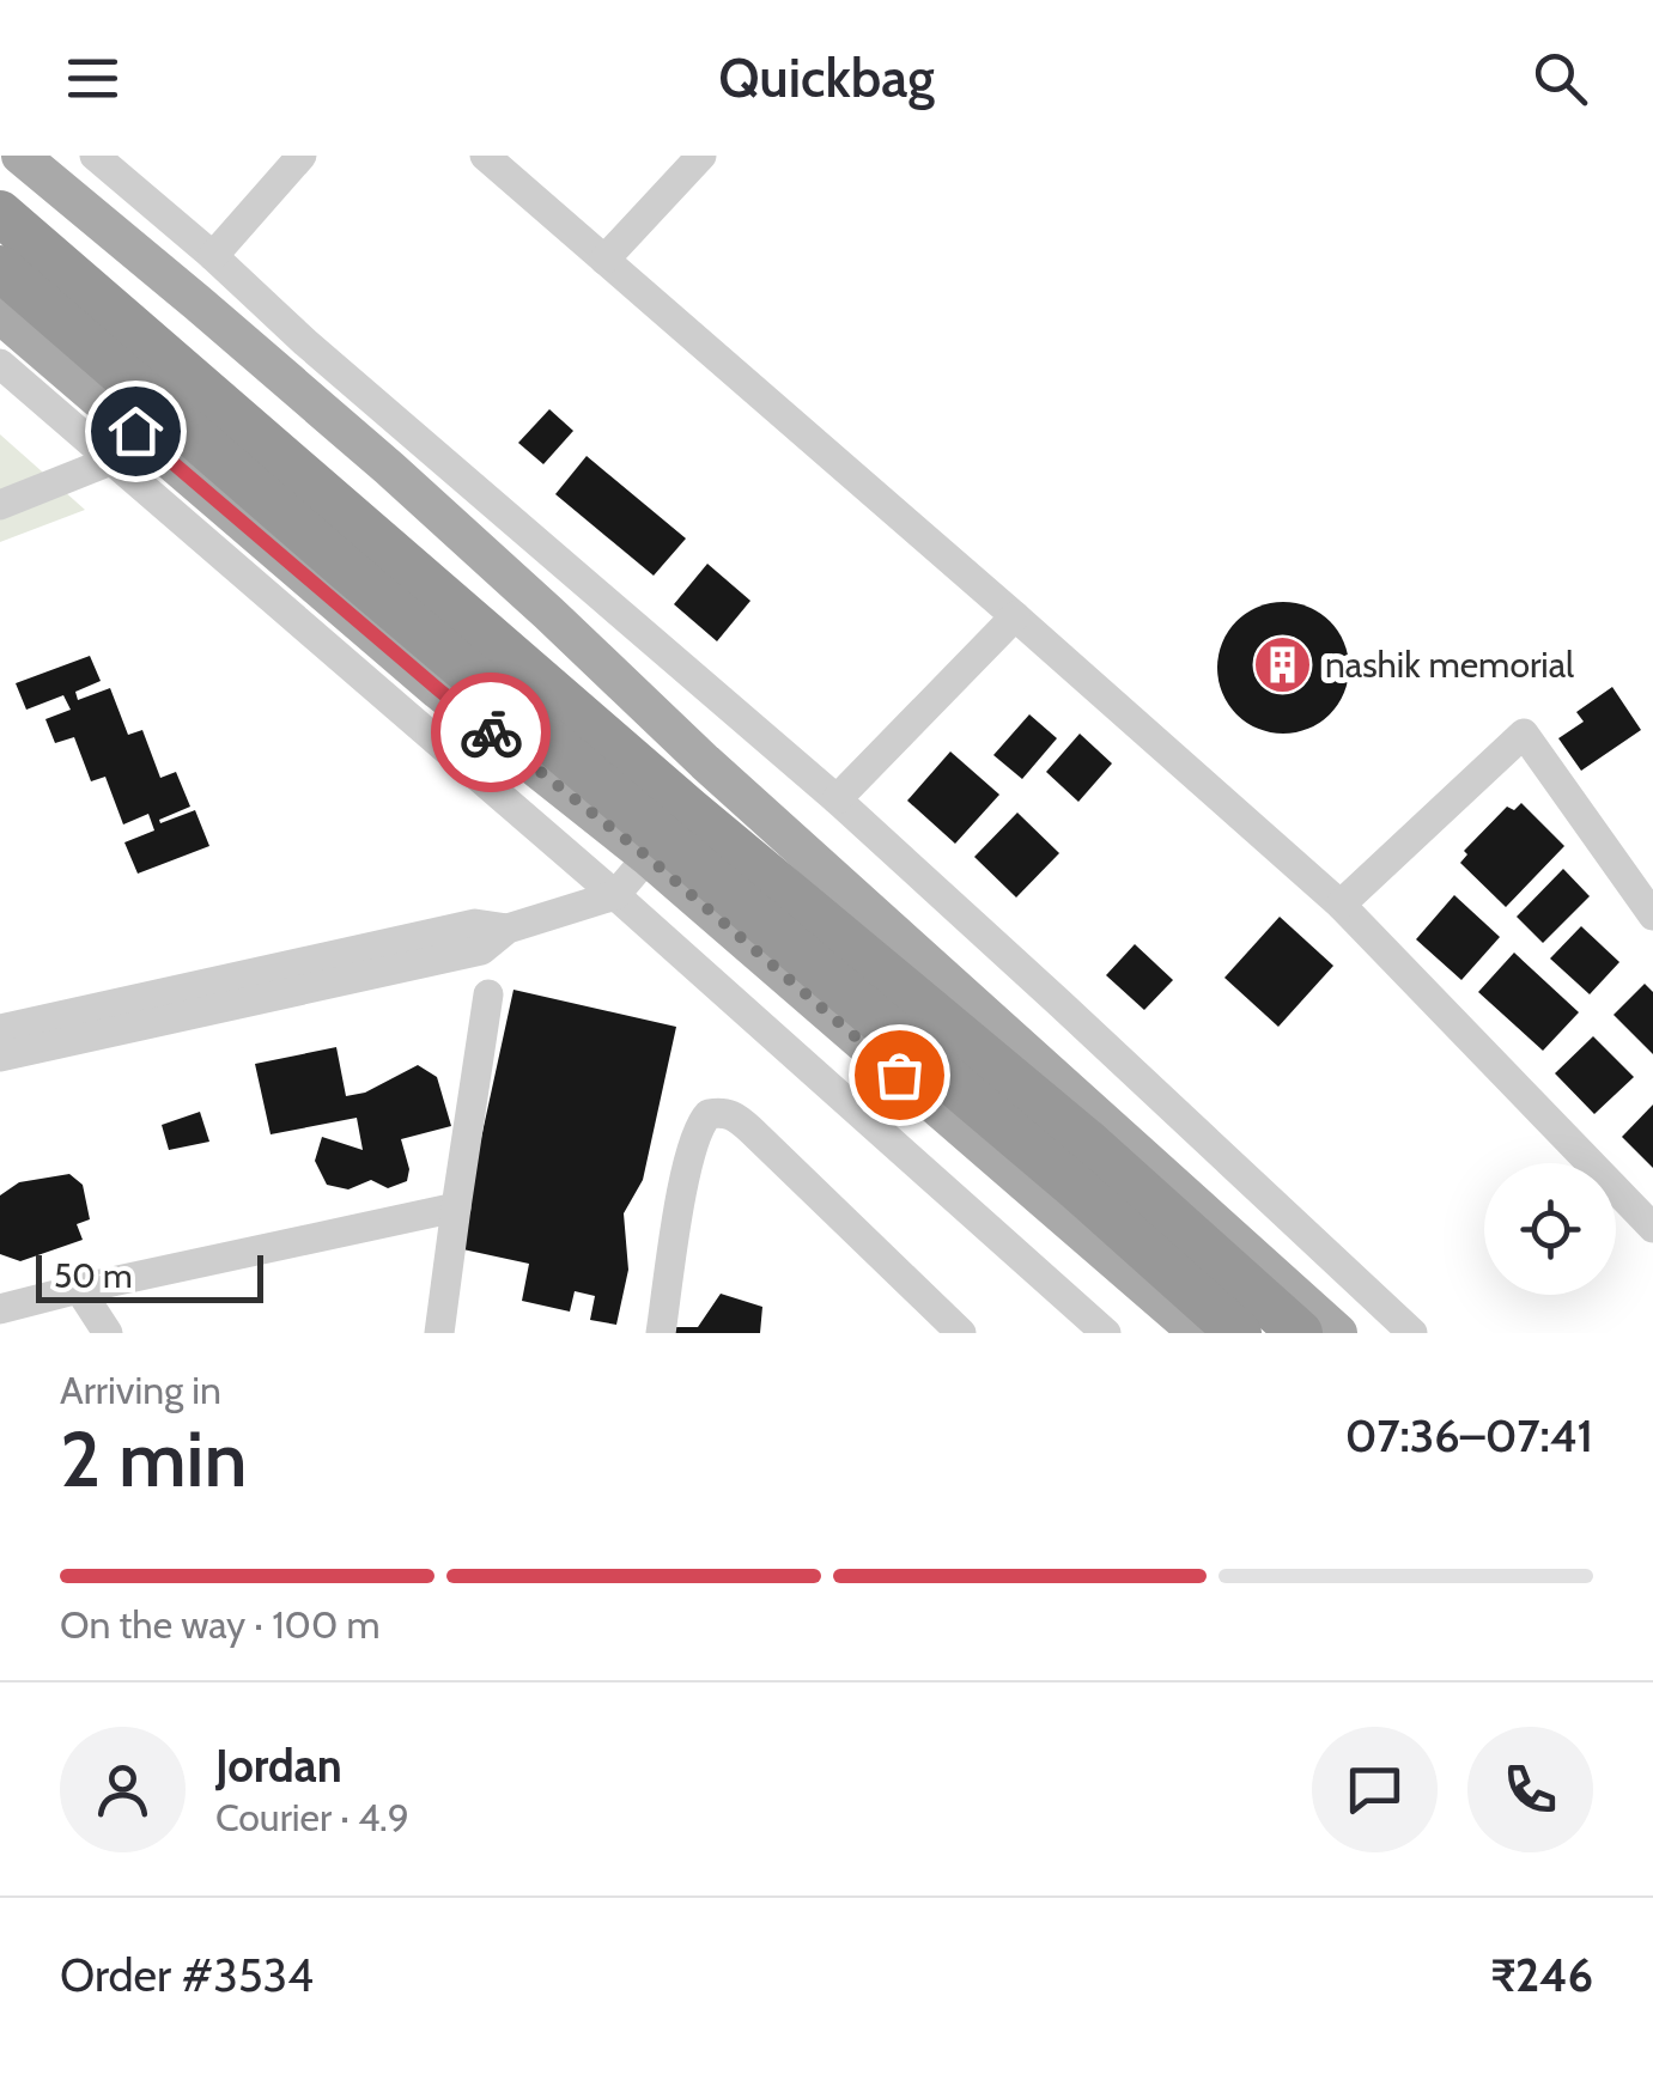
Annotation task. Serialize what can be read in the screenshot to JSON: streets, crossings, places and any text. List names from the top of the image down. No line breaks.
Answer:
{"places":{"building":["nashik memorial"]},"scale_bar":"50 m","page":{"header":"Quickbag","scale":"50 m","heading":["2 min","Arriving in","07:36–07:41"],"panel":["Jordan","Courier · 4.9","Order #3534","₹246"],"bar":"On the way · 100 m"}}
